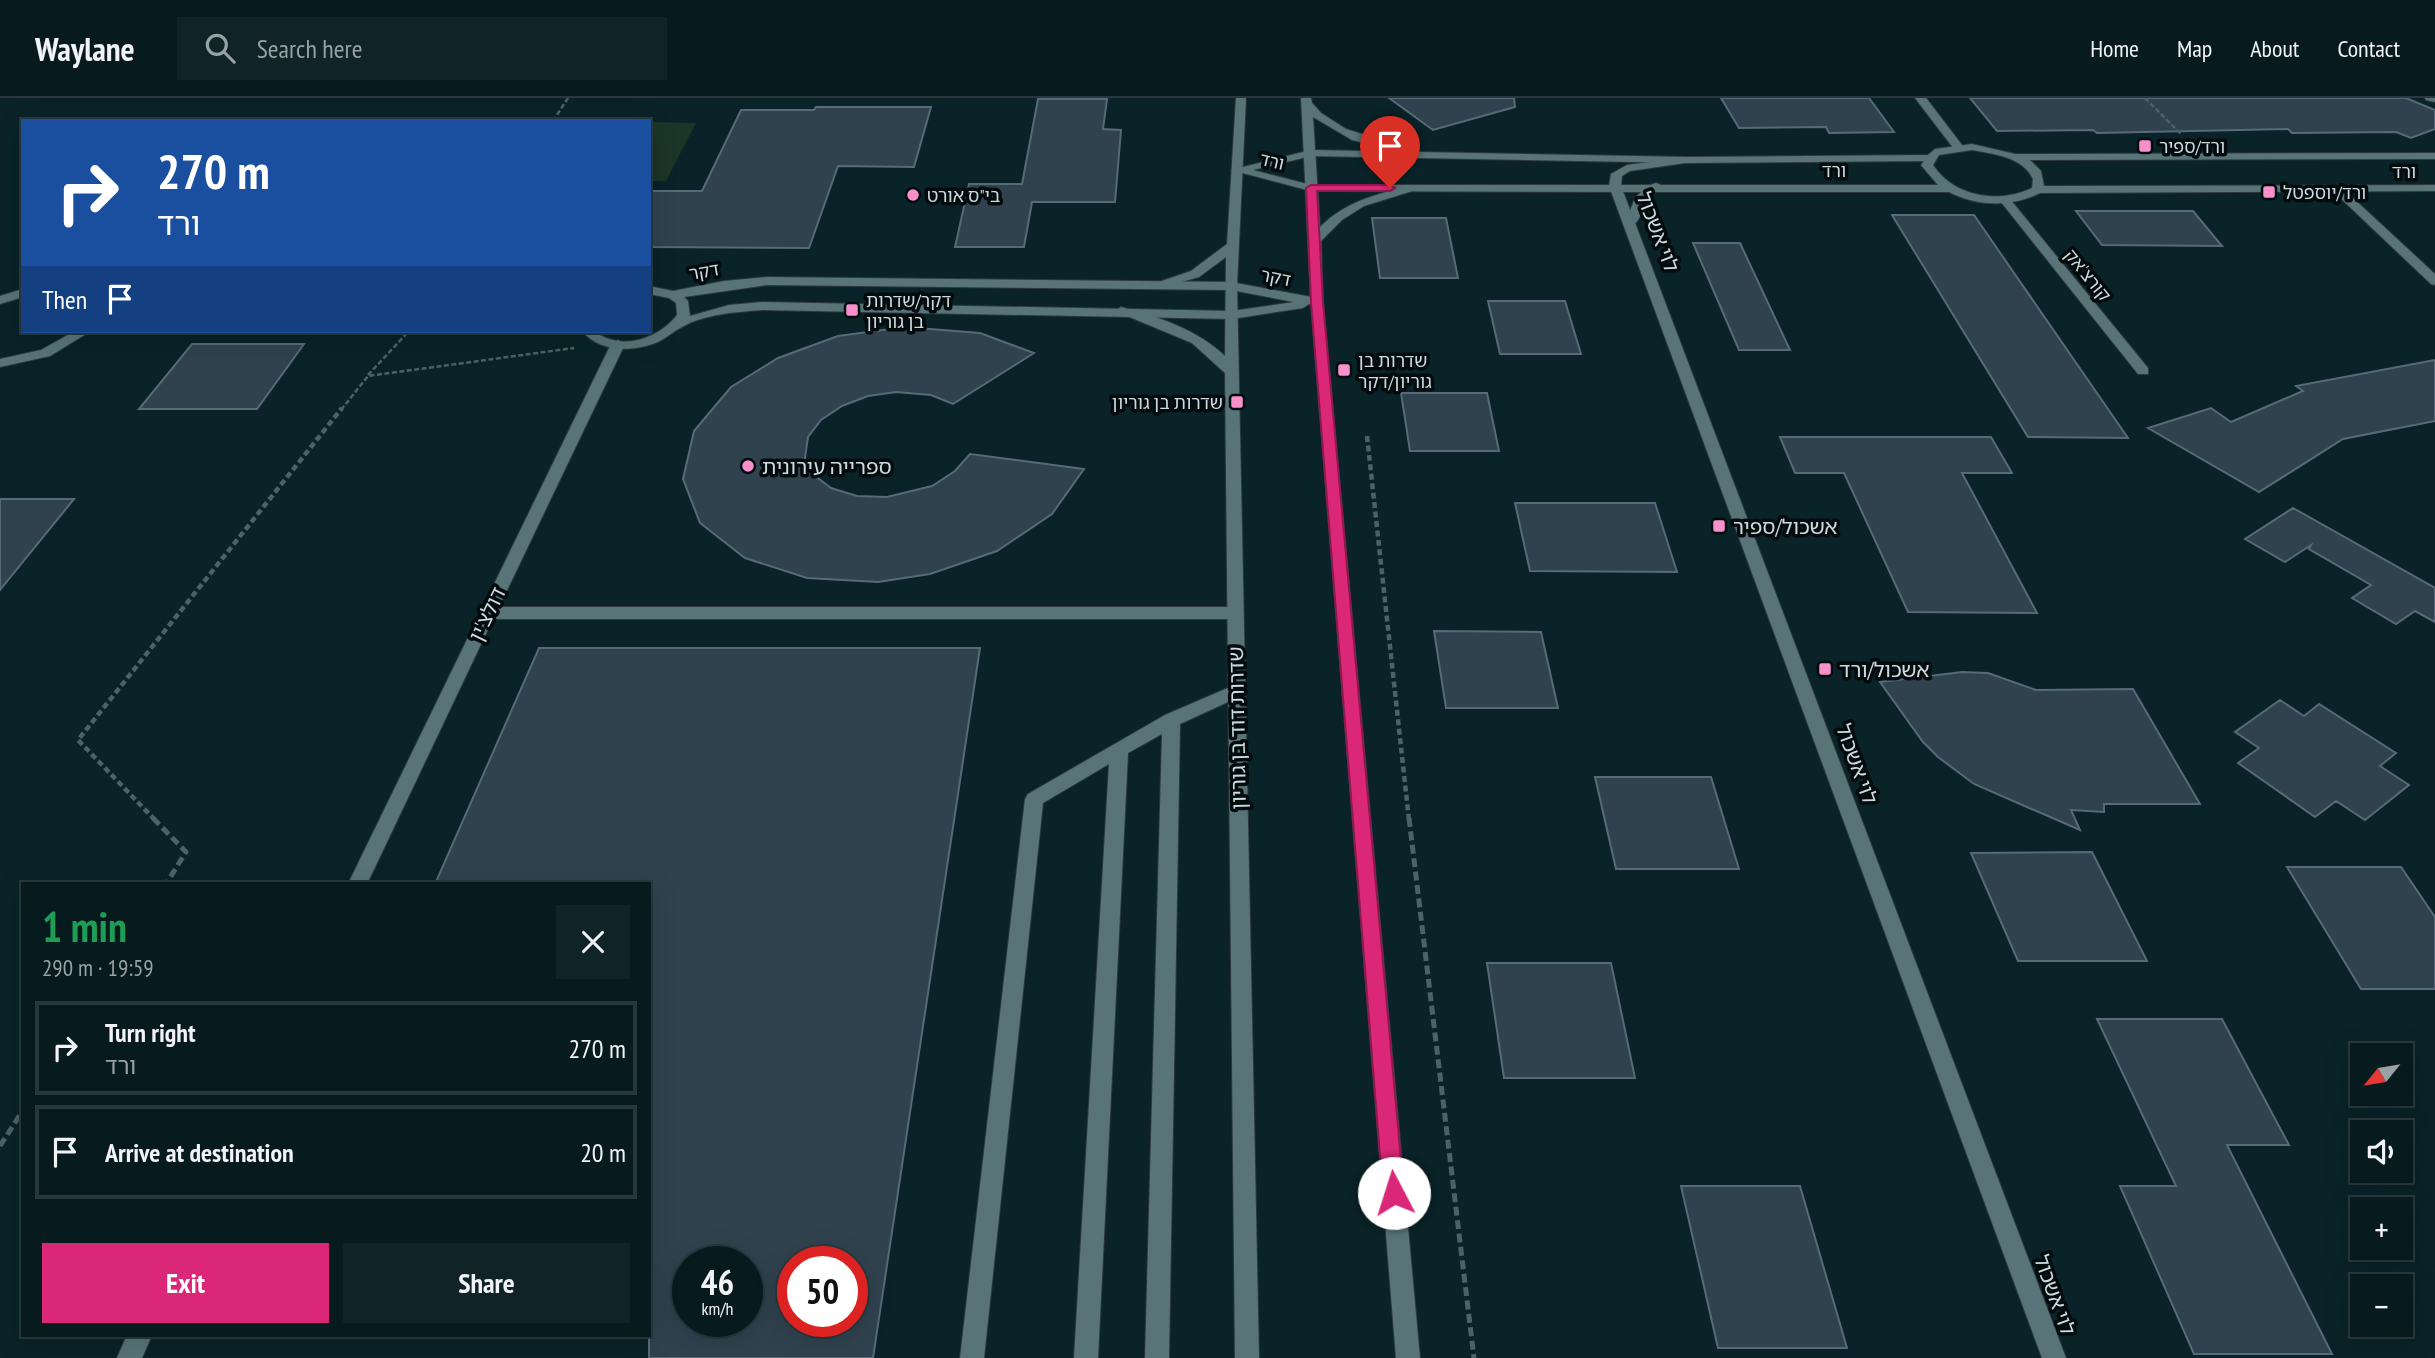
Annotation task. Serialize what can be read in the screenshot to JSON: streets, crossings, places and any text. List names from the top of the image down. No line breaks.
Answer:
{"streets":{"street":["ורד","לוי אשכול","דקר","קורצ'אק","דולצ'ין","שדרות דוד בן גוריון"]},"crossings":[["ורד","לוי אשכול"],["ורד","קורצ'אק"],["ורד","שדרות דוד בן גוריון"],["דקר","דולצ'ין"],["דקר","שדרות דוד בן גוריון"]],"places":{"transit":["ורד/ספיר","ורד/יוספטל","דקר/שדרות בן גוריון","שדרות בן גוריון/דקר","שדרות בן גוריון","אשכול/ספיר","אשכול/ורד"],"other":["בי\"ס אורט","ספרייה עירונית"]},"north":"bottom left","page":{"header":"Waylane","search":"Search here","nav":["Home","Map","About","Contact"],"turn":["270 m","ורד"],"then":"Then","heading":["1 min","290 m · 19:59"],"list":[{"name":"Turn right","note":"ורד","value":"270 m"},{"name":"Arrive at destination","value":"20 m"}],"map_buttons":["+","−"],"buttons":["Exit","Share"],"speed":"46 km/h","limit":"50"}}
